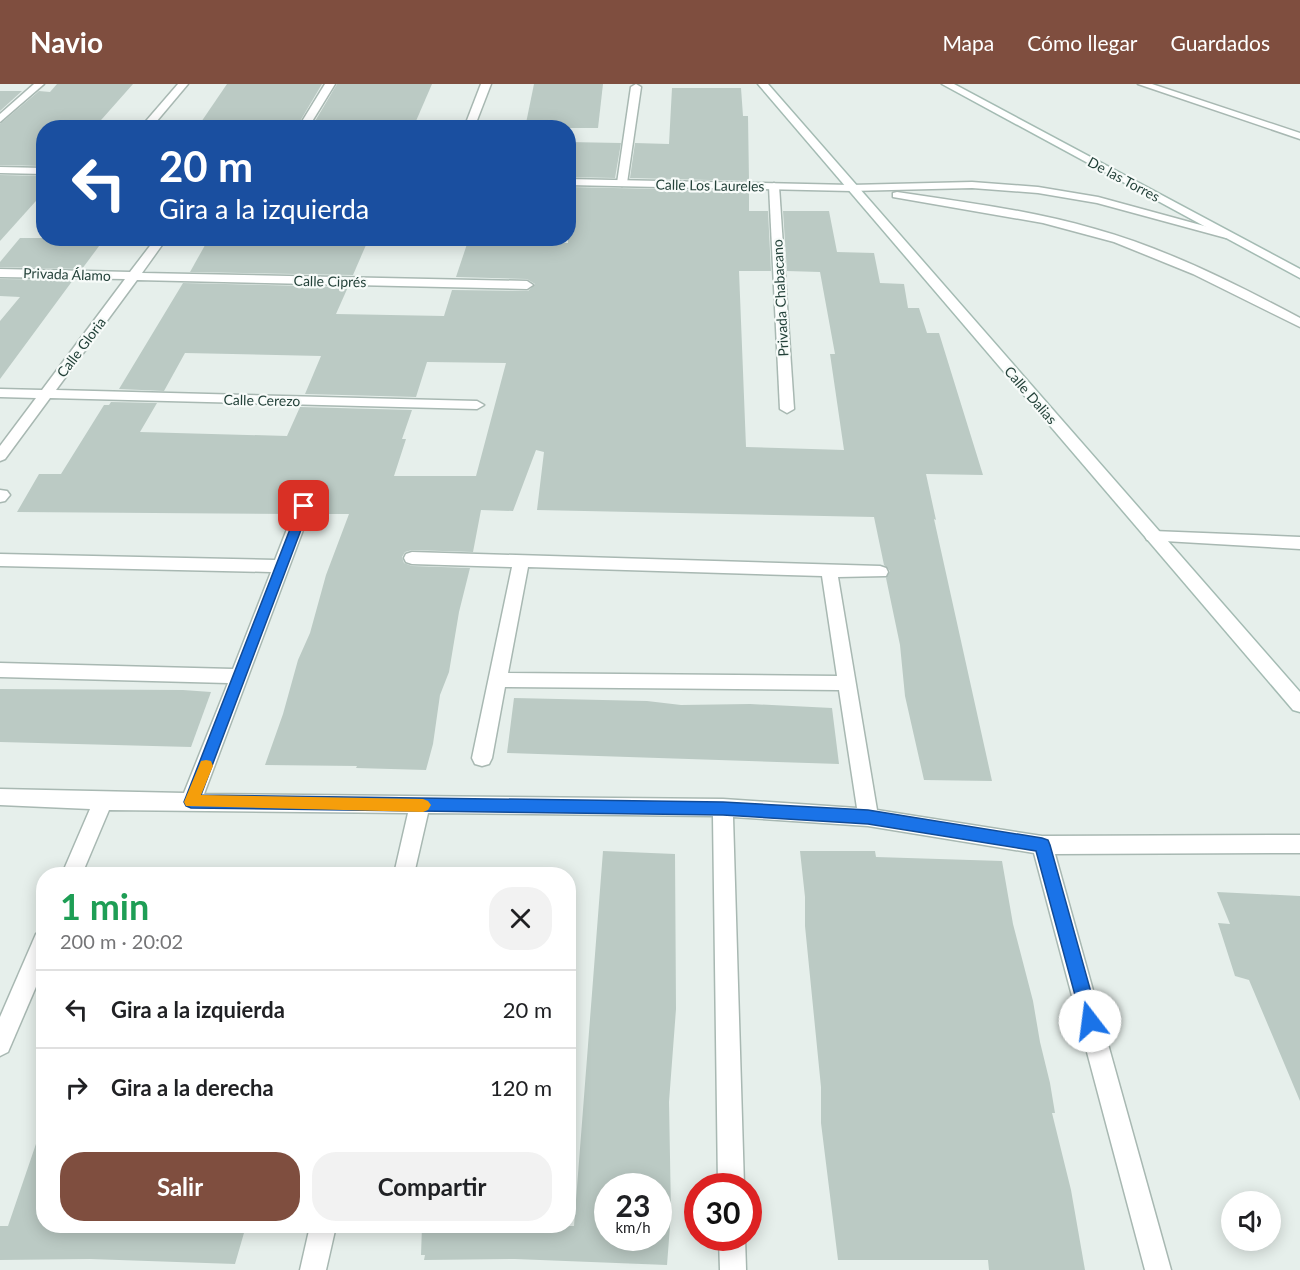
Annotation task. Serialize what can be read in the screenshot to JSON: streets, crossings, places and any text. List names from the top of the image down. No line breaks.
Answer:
{"streets":{"street":["De las Torres","Calle Los Laureles","Privada Álamo","Calle Ciprés","Privada Chabacano","Calle Gloria","Calle Dalias","Calle Cerezo"]},"crossings":[["Calle Los Laureles","Privada Chabacano"],["Calle Los Laureles","Calle Dalias"],["Privada Álamo","Calle Ciprés"],["Privada Álamo","Calle Gloria"],["Calle Ciprés","Calle Gloria"],["Calle Gloria","Calle Cerezo"]],"page":{"header":"Navio","nav":["Mapa","Cómo llegar","Guardados"],"turn":["20 m","Gira a la izquierda"],"heading":["1 min","200 m · 20:02"],"list":[{"name":"Gira a la izquierda","value":"20 m"},{"name":"Gira a la derecha","value":"120 m"}],"buttons":["Salir","Compartir"],"speed":"23 km/h","limit":"30"}}
